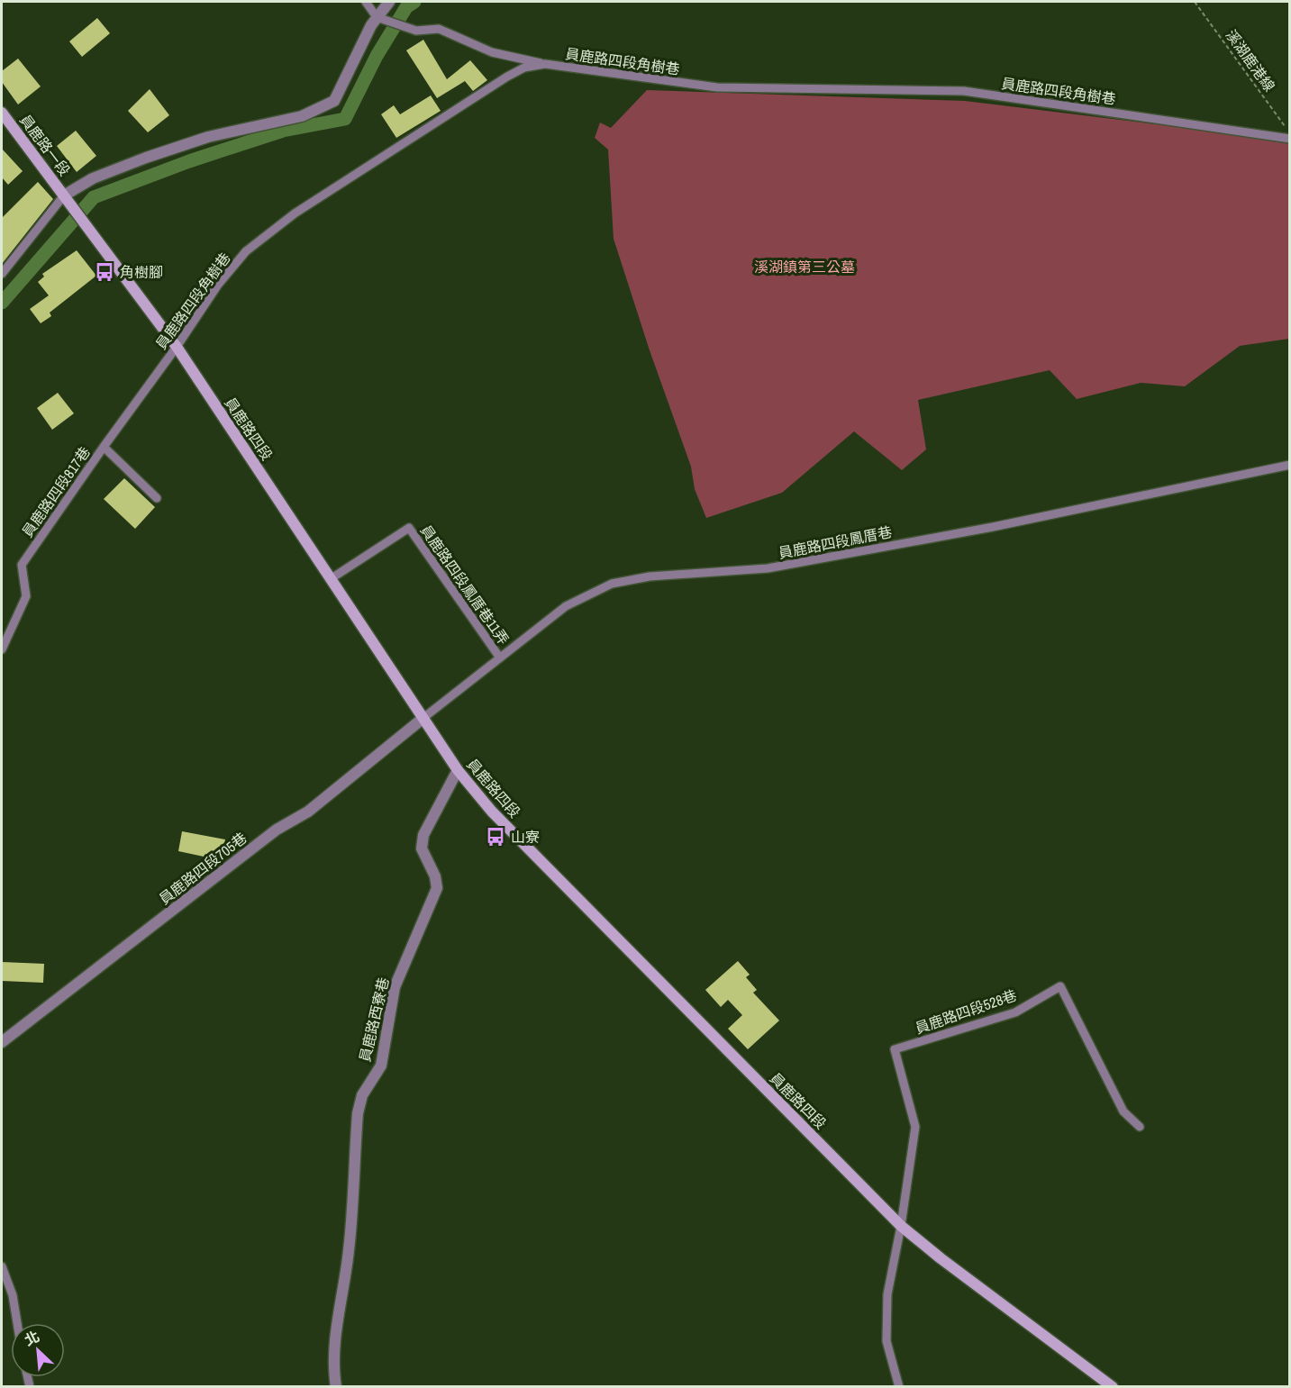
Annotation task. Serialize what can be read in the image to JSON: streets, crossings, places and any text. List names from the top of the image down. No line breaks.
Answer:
{"streets":{"main road":["員鹿路一段","員鹿路四段"],"street":["員鹿路四段705巷","員鹿路西寮巷"],"lane":["員鹿路四段角樹巷","員鹿路四段817巷","員鹿路四段鳳厝巷","員鹿路四段鳳厝巷11弄","員鹿路四段528巷"],"path":["溪湖鹿港線"]},"crossings":[["員鹿路四段角樹巷","員鹿路四段"],["員鹿路四段角樹巷","員鹿路四段817巷"],["員鹿路一段","員鹿路四段"],["員鹿路四段","員鹿路四段鳳厝巷"],["員鹿路四段","員鹿路四段鳳厝巷11弄"],["員鹿路四段","員鹿路四段705巷"],["員鹿路四段","員鹿路四段528巷"],["員鹿路四段","員鹿路西寮巷"],["員鹿路四段鳳厝巷","員鹿路四段鳳厝巷11弄"],["員鹿路四段鳳厝巷","員鹿路四段705巷"]],"parks":["溪湖鎮第三公墓"],"places":{"bus stop":["角樹腳","山寮"]},"north":"top left"}
